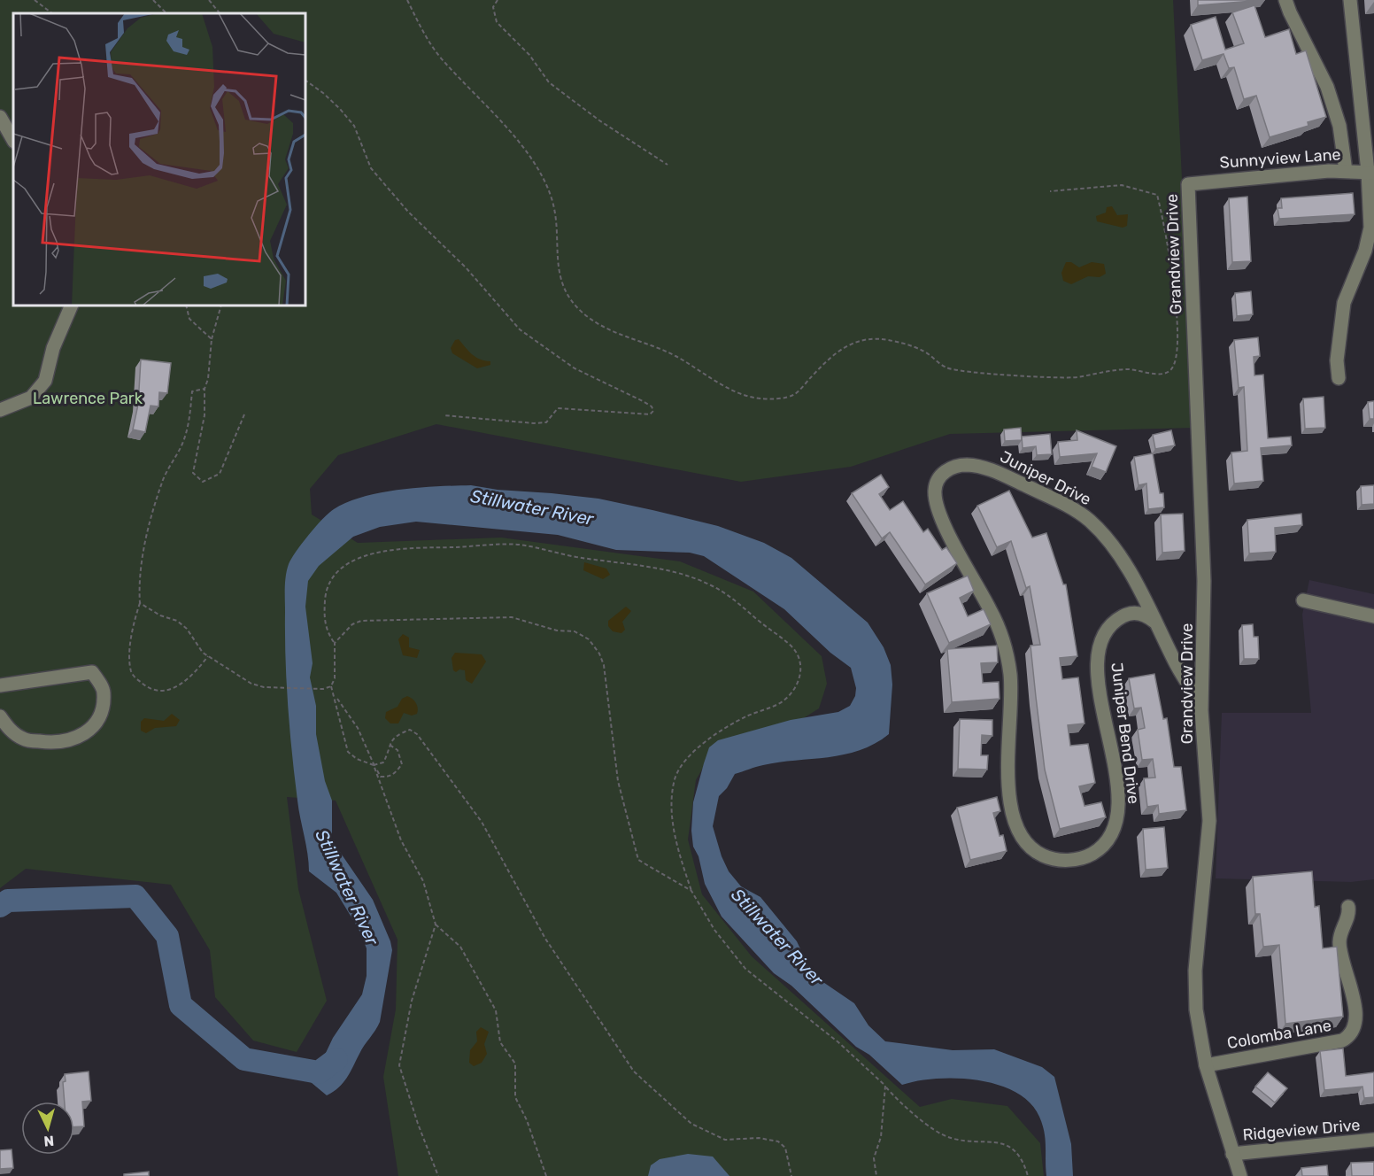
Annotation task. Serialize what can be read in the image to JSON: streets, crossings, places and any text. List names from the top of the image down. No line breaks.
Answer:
{"streets":{"street":["Sunnyview Lane","Grandview Drive","Juniper Drive","Juniper Bend Drive","Colomba Lane","Ridgeview Drive"]},"crossings":[["Sunnyview Lane","Grandview Drive"],["Grandview Drive","Juniper Drive"],["Grandview Drive","Colomba Lane"],["Grandview Drive","Ridgeview Drive"],["Juniper Drive","Juniper Bend Drive"]],"water":["Stillwater River"],"parks":["Lawrence Park"],"north":"bottom"}
